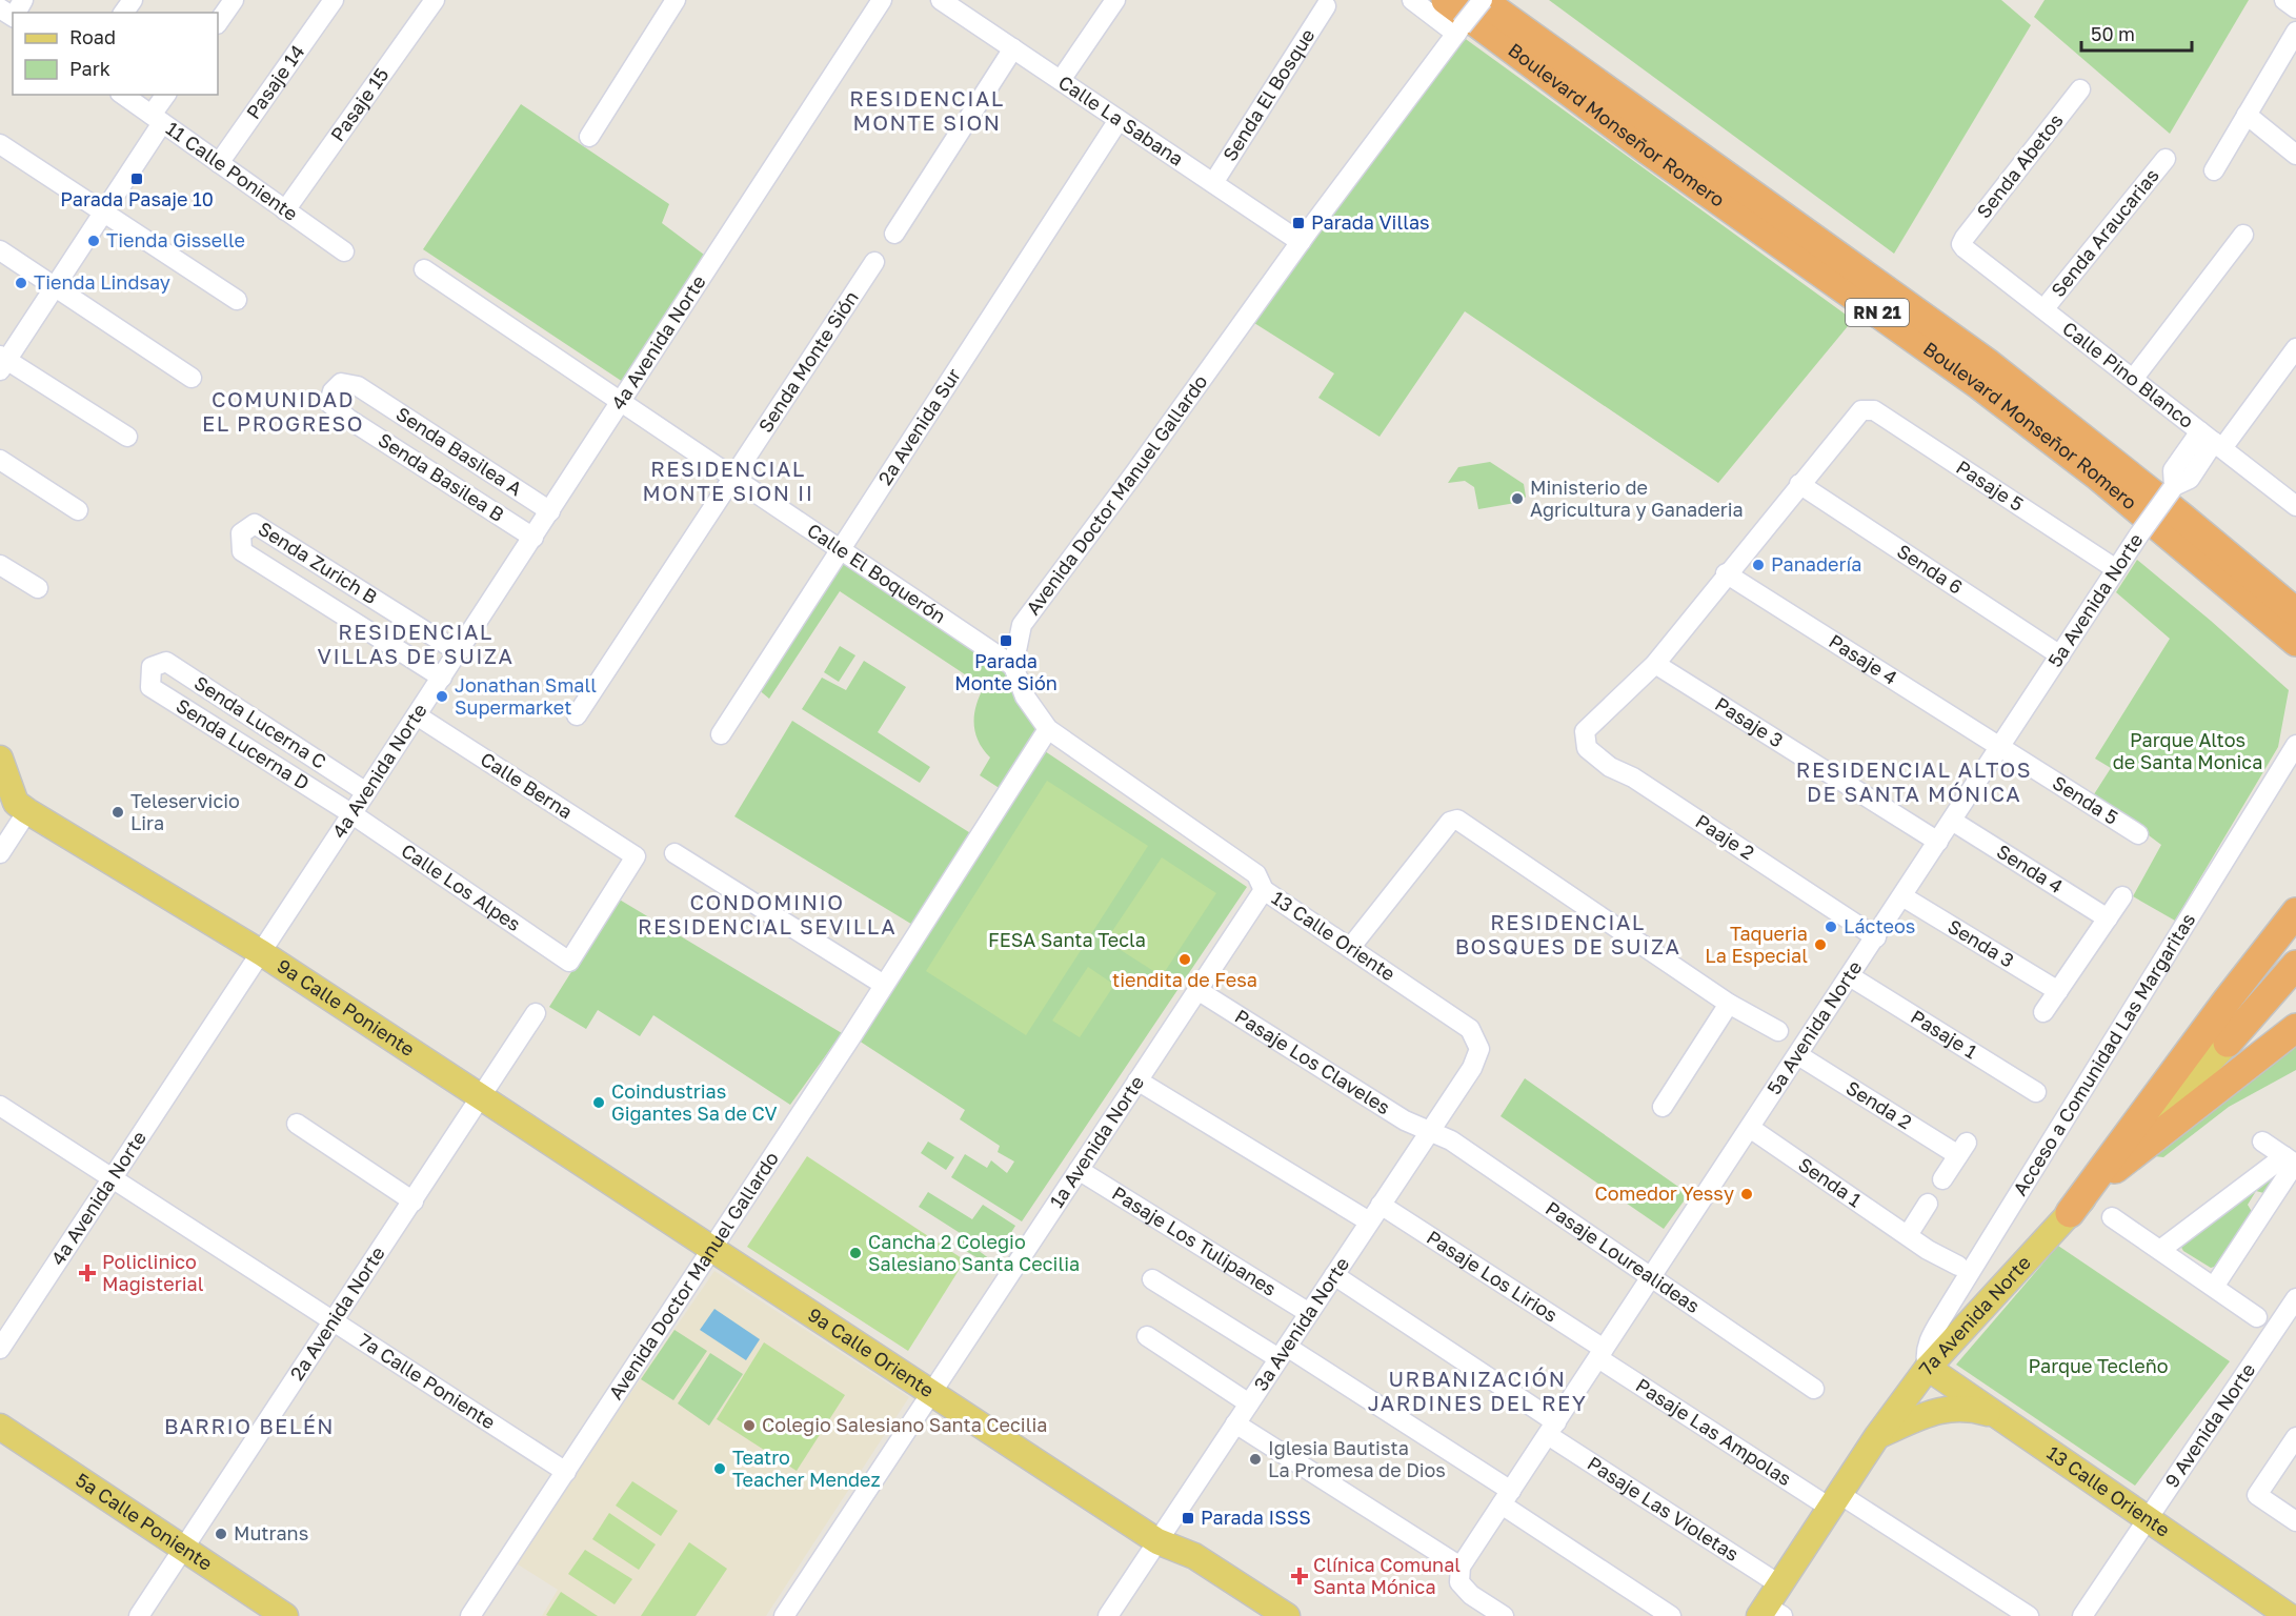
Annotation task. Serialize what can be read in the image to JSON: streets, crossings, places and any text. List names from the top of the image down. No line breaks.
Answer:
{"streets":{"highway":["Boulevard Monseñor Romero","RN 21"],"main road":["13 Calle Oriente","9a Calle Poniente","7a Avenida Norte","9a Calle Oriente","5a Calle Poniente"],"street":["Pasaje 14","Senda El Bosque","Pasaje 15","Calle La Sabana","Senda Abetos","11 Calle Poniente","Senda Araucarias","4a Avenida Norte","Senda Monte Sión","Calle Pino Blanco","2a Avenida Sur","Senda Basilea A","Senda Basilea B","Pasaje 5","Avenida Doctor Manuel Gallardo","Senda Zurich B","Senda 6","Calle El Boquerón","5a Avenida Norte","Pasaje 4","Senda Lucerna C","Pasaje 3","Senda Lucerna D","Calle Berna","Senda 5","Paaje 2","Senda 4","Calle Los Alpes","Senda 3","Pasaje 1","Acceso a Comunidad Las Margaritas","Pasaje Los Claveles","Senda 2","1a Avenida Norte","Senda 1","Pasaje Los Tulipanes","Pasaje Lourealideas","Pasaje Los Lirios","2a Avenida Norte","3a Avenida Norte","7a Calle Poniente","9 Avenida Norte","Pasaje Las Ampolas","Pasaje Las Violetas"]},"crossings":[["Pasaje 14","11 Calle Poniente"],["Senda El Bosque","Calle La Sabana"],["Pasaje 15","11 Calle Poniente"],["Calle La Sabana","2a Avenida Sur"],["Calle La Sabana","Avenida Doctor Manuel Gallardo"],["Boulevard Monseñor Romero","Avenida Doctor Manuel Gallardo"],["Senda Abetos","Calle Pino Blanco"],["Senda Araucarias","Calle Pino Blanco"],["4a Avenida Norte","Senda Basilea A"],["4a Avenida Norte","Senda Basilea B"],["4a Avenida Norte","Senda Zurich B"],["4a Avenida Norte","Calle El Boquerón"],["4a Avenida Norte","Senda Lucerna C"],["4a Avenida Norte","Senda Lucerna D"],["4a Avenida Norte","Calle Berna"],["4a Avenida Norte","Calle Los Alpes"],["4a Avenida Norte","9a Calle Poniente"],["4a Avenida Norte","7a Calle Poniente"],["Senda Monte Sión","Calle El Boquerón"],["Calle Pino Blanco","5a Avenida Norte"],["2a Avenida Sur","Calle El Boquerón"],["Senda Basilea A","Senda Basilea B"],["Pasaje 5","Senda 6"],["Pasaje 5","5a Avenida Norte"],["Avenida Doctor Manuel Gallardo","Calle El Boquerón"],["Avenida Doctor Manuel Gallardo","13 Calle Oriente"],["Avenida Doctor Manuel Gallardo","9a Calle Poniente"],["Avenida Doctor Manuel Gallardo","9a Calle Oriente"],["Avenida Doctor Manuel Gallardo","7a Calle Poniente"],["Senda 6","5a Avenida Norte"],["5a Avenida Norte","Pasaje 4"],["5a Avenida Norte","Pasaje 3"],["5a Avenida Norte","Senda 5"],["5a Avenida Norte","Paaje 2"],["5a Avenida Norte","Senda 4"],["5a Avenida Norte","Senda 3"],["5a Avenida Norte","Pasaje 1"],["5a Avenida Norte","Senda 2"],["5a Avenida Norte","Senda 1"],["5a Avenida Norte","Pasaje Lourealideas"],["5a Avenida Norte","Pasaje Los Lirios"],["5a Avenida Norte","Pasaje Las Ampolas"],["5a Avenida Norte","Pasaje Las Violetas"],["Pasaje 4","Senda 5"],["Senda Lucerna C","Senda Lucerna D"],["Pasaje 3","Paaje 2"],["Senda Lucerna D","Calle Los Alpes"],["Calle Berna","Calle Los Alpes"],["13 Calle Oriente","Acceso a Comunidad Las Margaritas"],["13 Calle Oriente","1a Avenida Norte"],["13 Calle Oriente","7a Avenida Norte"],["13 Calle Oriente","3a Avenida Norte"],["13 Calle Oriente","9 Avenida Norte"],["9a Calle Poniente","2a Avenida Norte"],["9a Calle Poniente","9a Calle Oriente"],["Acceso a Comunidad Las Margaritas","7a Avenida Norte"],["Pasaje Los Claveles","1a Avenida Norte"],["Pasaje Los Claveles","Pasaje Lourealideas"],["Pasaje Los Claveles","3a Avenida Norte"],["1a Avenida Norte","Pasaje Los Tulipanes"],["1a Avenida Norte","9a Calle Oriente"],["Pasaje Los Tulipanes","3a Avenida Norte"],["Pasaje Lourealideas","3a Avenida Norte"],["Pasaje Los Lirios","3a Avenida Norte"],["Pasaje Los Lirios","Pasaje Las Ampolas"],["2a Avenida Norte","7a Calle Poniente"],["2a Avenida Norte","5a Calle Poniente"],["7a Avenida Norte","Pasaje Las Ampolas"],["7a Avenida Norte","Pasaje Las Violetas"],["3a Avenida Norte","9a Calle Oriente"],["3a Avenida Norte","Pasaje Las Violetas"]],"districts":["RESIDENCIAL MONTE SION","COMUNIDAD EL PROGRESO","RESIDENCIAL MONTE SION II","RESIDENCIAL VILLAS DE SUIZA","RESIDENCIAL ALTOS DE SANTA MÓNICA","CONDOMINIO RESIDENCIAL SEVILLA","RESIDENCIAL BOSQUES DE SUIZA","URBANIZACIÓN JARDINES DEL REY","BARRIO BELÉN"],"parks":["Parque Altos de Santa Monica","FESA Santa Tecla","Parque Tecleño"],"places":{"transit":["Parada Pasaje 10","Parada Villas","Parada Monte Sión","Parada ISSS"],"other":["Tienda Gisselle","Tienda Lindsay","Ministerio de Agricultura y Ganaderia","Panadería","Jonathan Small Supermarket","Teleservicio Lira","Lácteos","Taqueria La Especial","tiendita de Fesa","Coindustrias Gigantes Sa de CV","Comedor Yessy","Cancha 2 Colegio Salesiano Santa Cecilia","Colegio Salesiano Santa Cecilia","Iglesia Bautista La Promesa de Dios","Teatro Teacher Mendez","Mutrans"],"health":["Policlinico Magisterial","Clínica Comunal Santa Mónica"]},"legend":["Road","Park"],"scale_bar":"50 m"}
